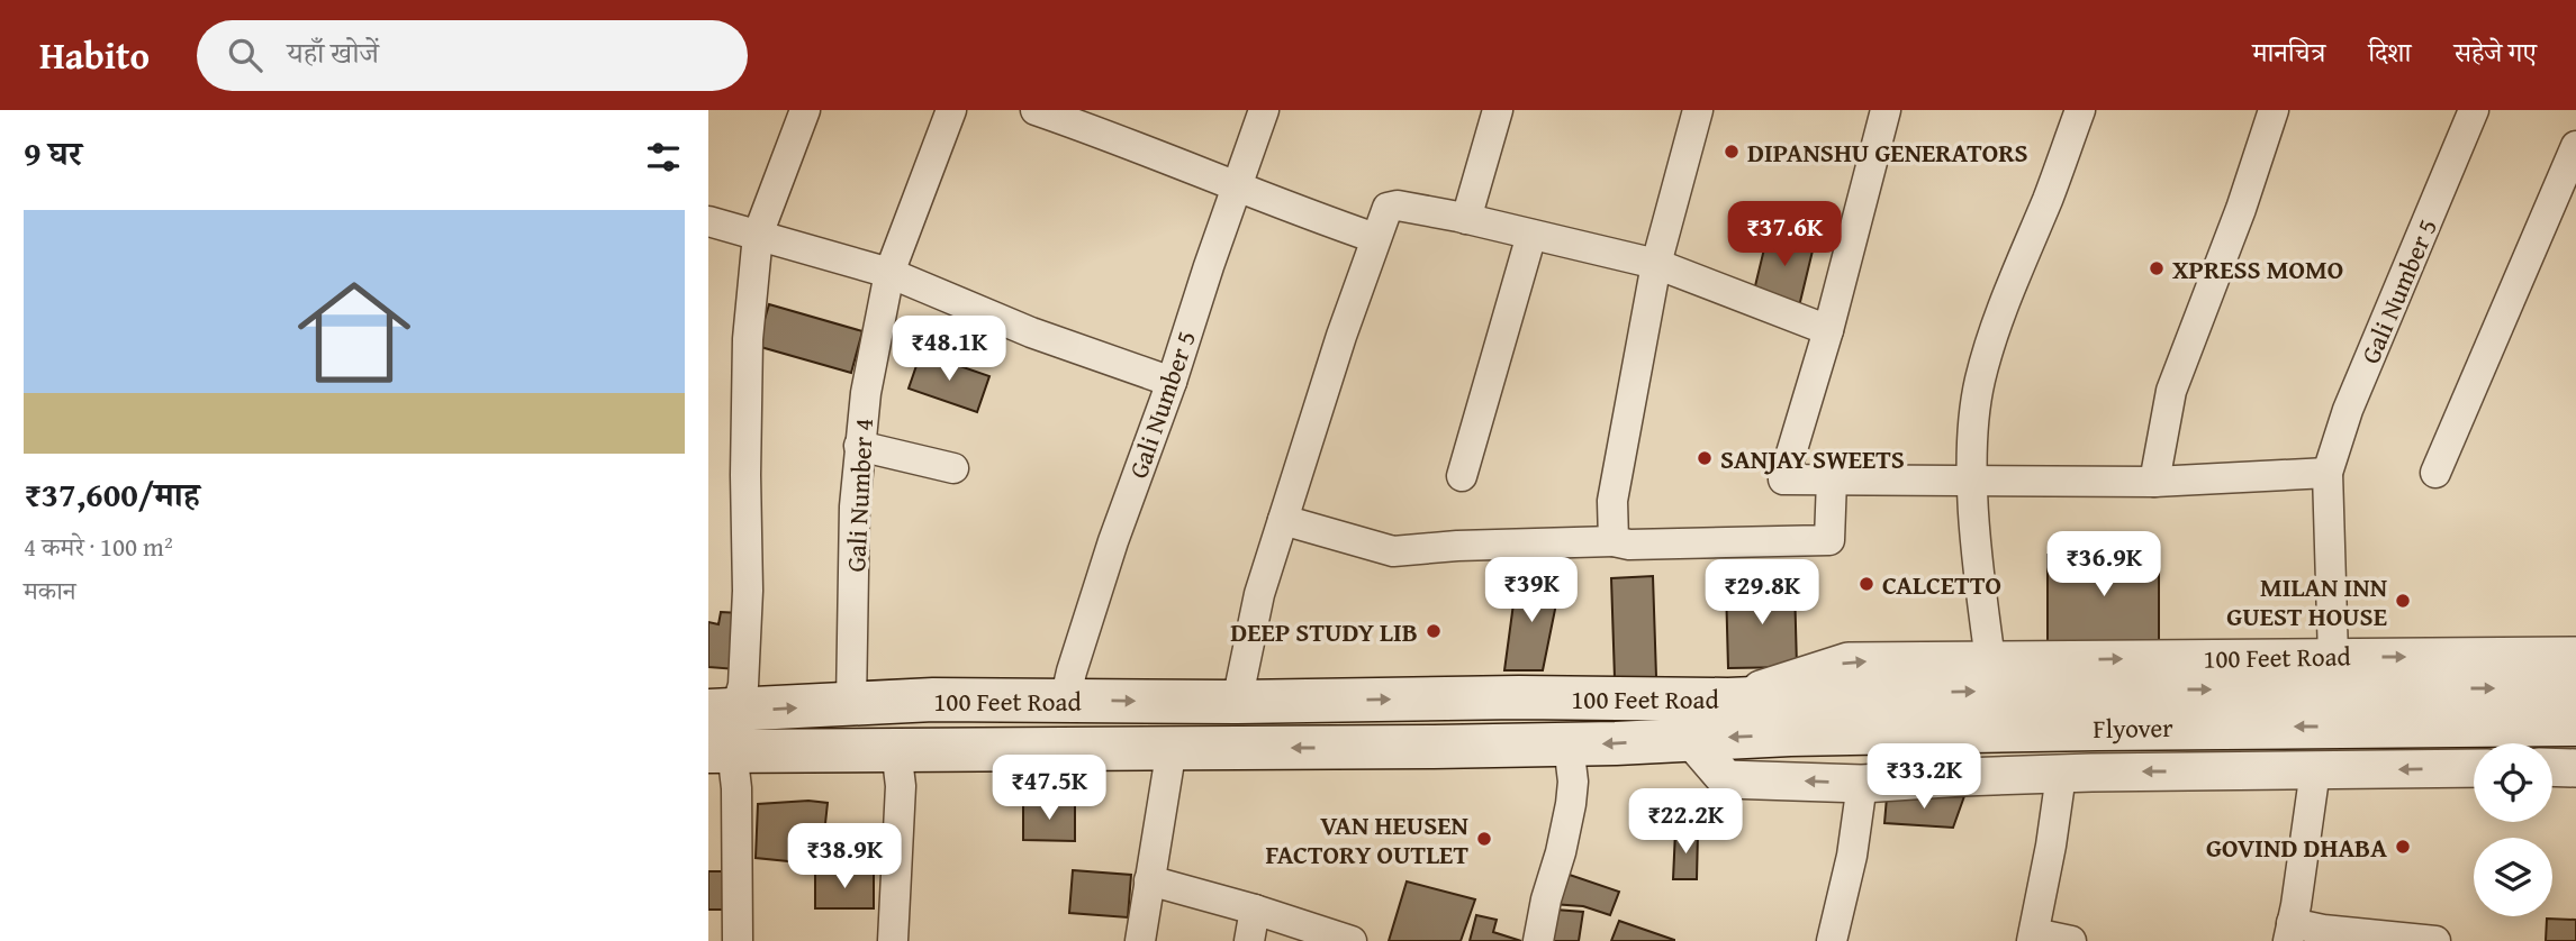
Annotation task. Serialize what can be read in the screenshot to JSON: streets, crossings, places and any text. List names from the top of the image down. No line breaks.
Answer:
{"streets":{"main road":["100 Feet Road","Flyover"],"street":["Gali Number 5","Gali Number 4"]},"crossings":[["Gali Number 5","100 Feet Road"],["Gali Number 4","100 Feet Road"],["100 Feet Road","Flyover"]],"places":["DIPANSHU GENERATORS","XPRESS MOMO","SANJAY SWEETS","CALCETTO","MILAN INN GUEST HOUSE","DEEP STUDY LIB","VAN HEUSEN FACTORY OUTLET","GOVIND DHABA"],"page":{"header":"Habito","search":"यहाँ खोजें","nav":["मानचित्र","दिशा","सहेजे गए"],"heading":"9 घर","price":["₹37.6K","₹48.1K","₹36.9K","₹39K","₹29.8K","₹33.2K","₹47.5K","₹22.2K","₹38.9K"],"list":[{"name":"₹37,600/माह","note":"4 कमरे · 100 m² · मकान"}]}}
